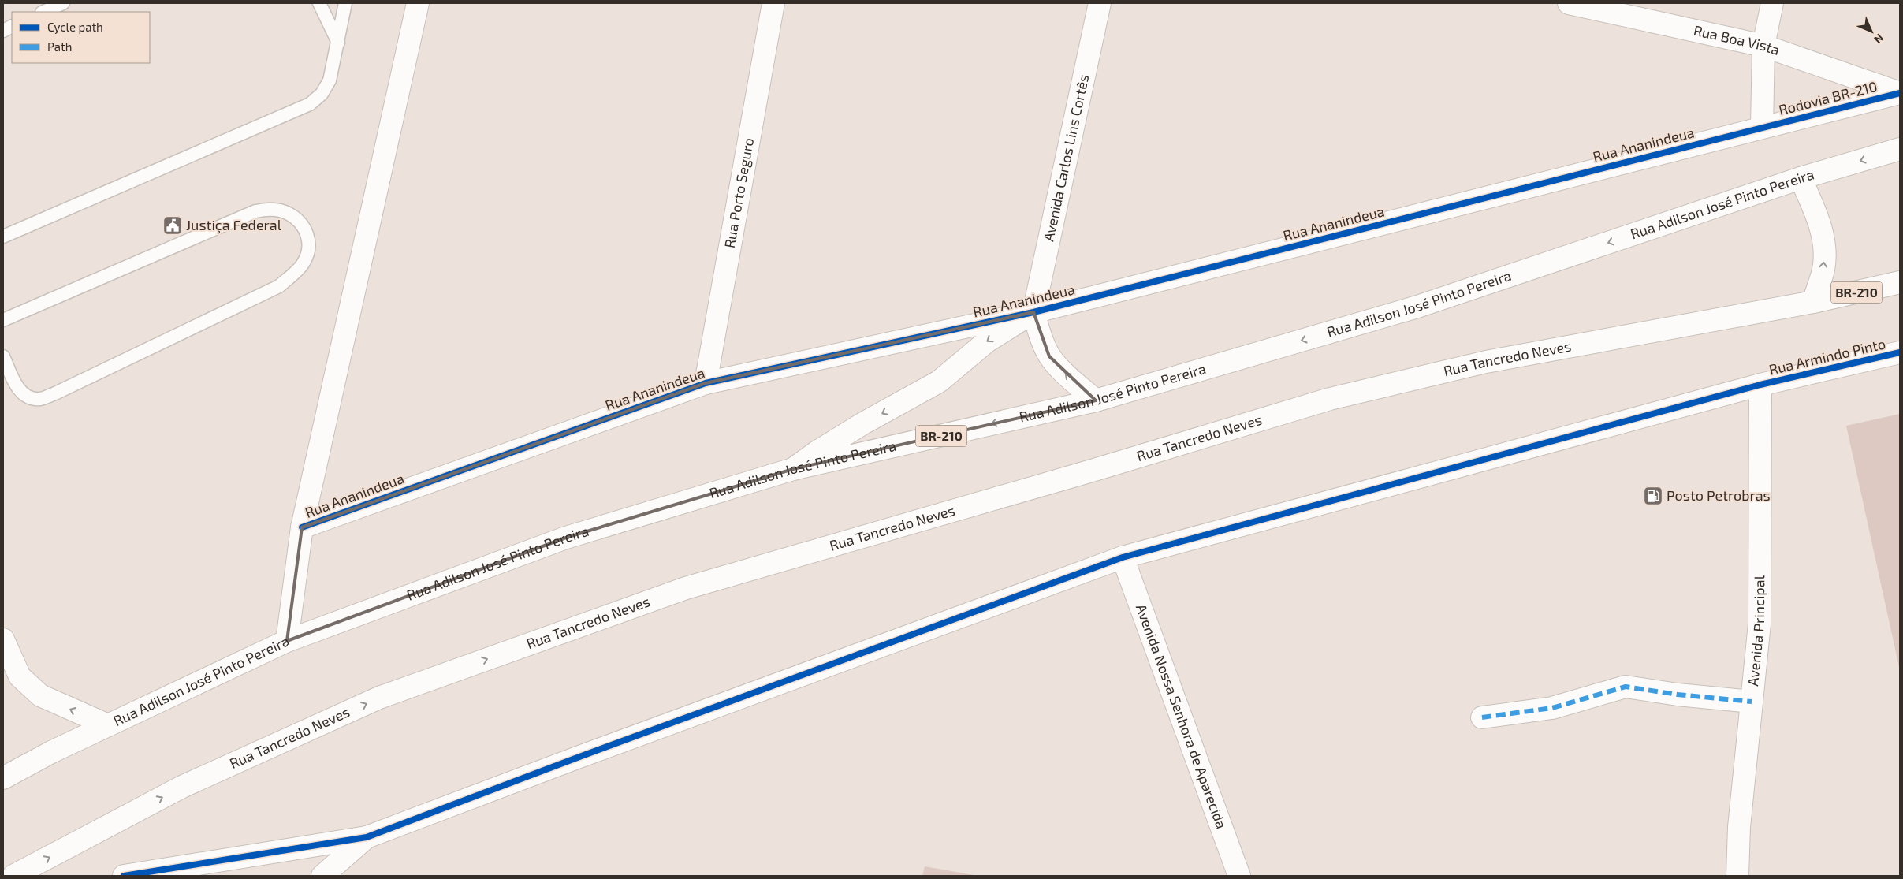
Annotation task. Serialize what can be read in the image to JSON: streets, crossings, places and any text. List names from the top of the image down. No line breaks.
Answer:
{"streets":{"street":["Rua Boa Vista","Rodovia BR-210","Rua Ananindeua","Avenida Carlos Lins Cortês","Rua Porto Seguro","Rua Adilson José Pinto Pereira","BR-210","Rua Armindo Pinto","Rua Tancredo Neves","Avenida Principal","Avenida Nossa Senhora de Aparecida"]},"crossings":[["Rua Boa Vista","Rodovia BR-210"],["Rodovia BR-210","Rua Ananindeua"],["Rua Ananindeua","Avenida Carlos Lins Cortês"],["Rua Ananindeua","Rua Porto Seguro"],["Avenida Carlos Lins Cortês","Rua Adilson José Pinto Pereira"],["BR-210","Rua Tancredo Neves"],["Rua Armindo Pinto","Avenida Principal"],["Rua Armindo Pinto","Avenida Nossa Senhora de Aparecida"]],"places":{"public building":["Justiça Federal"],"fuel station":["Posto Petrobras"]},"legend":["Cycle path","Path"],"north":"bottom right"}
